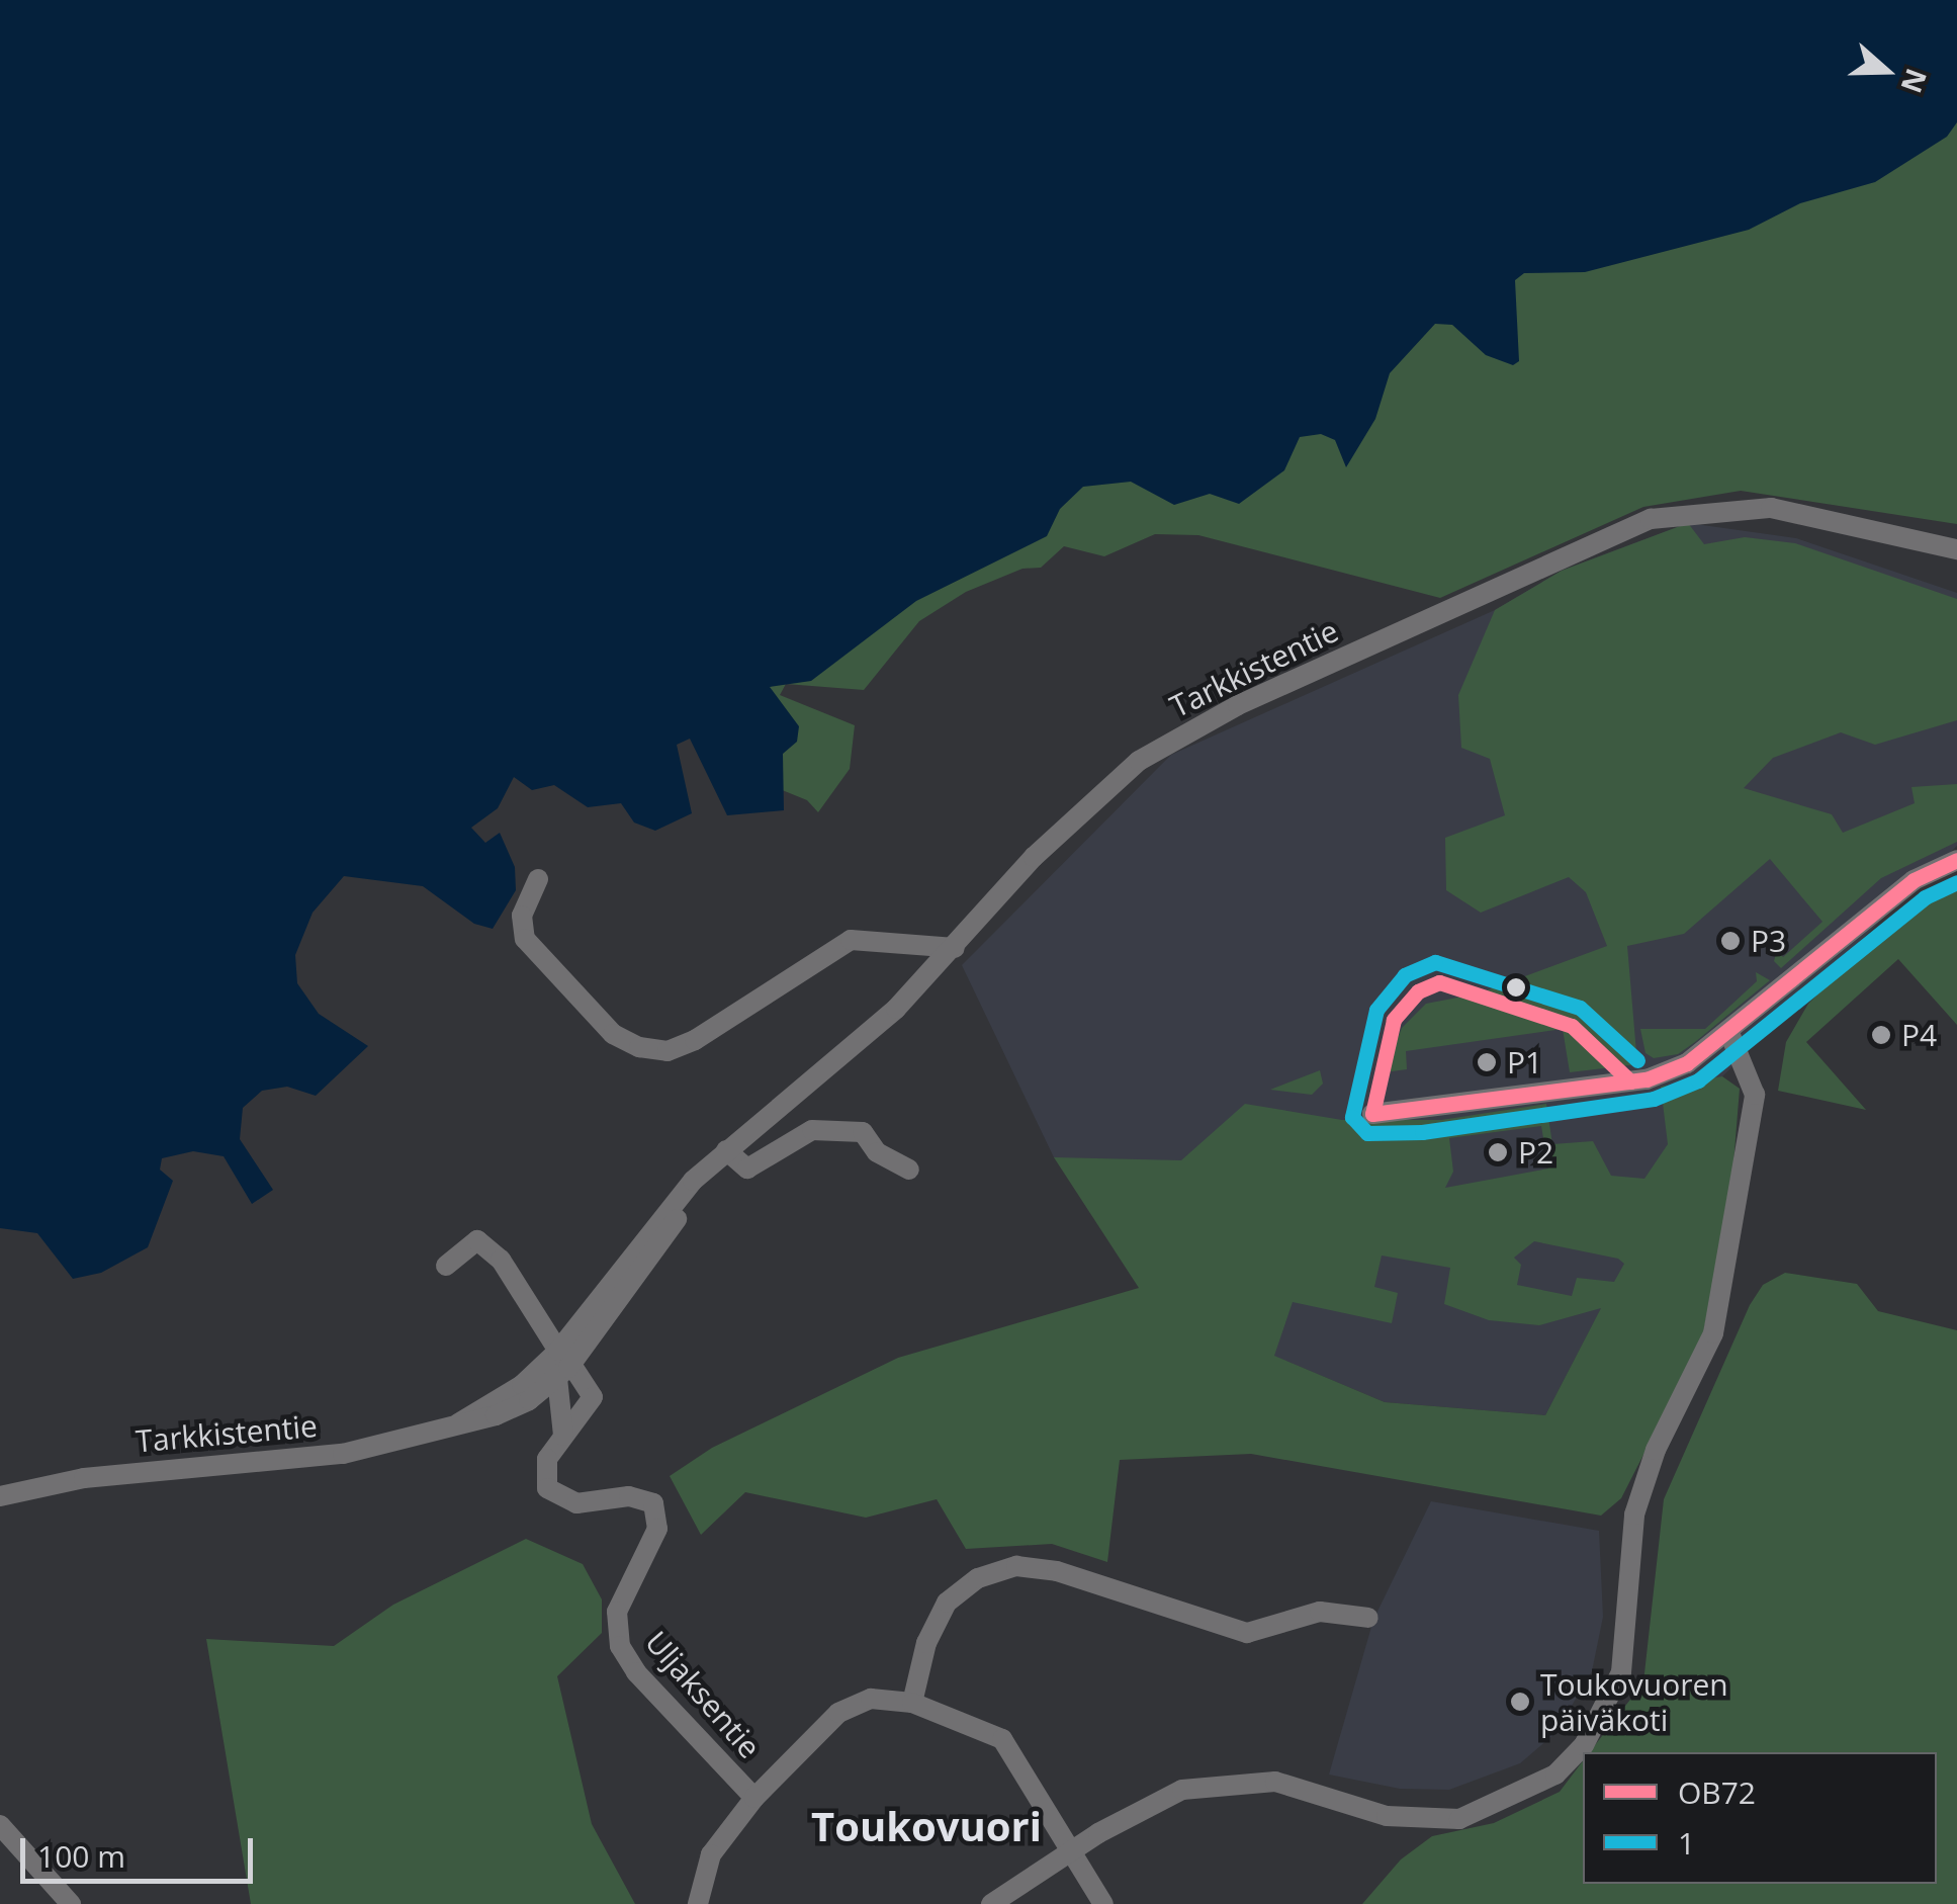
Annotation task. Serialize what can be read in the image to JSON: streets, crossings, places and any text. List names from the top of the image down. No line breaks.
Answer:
{"streets":{"street":["Tarkkistentie","Uljaksentie"]},"crossings":[["Tarkkistentie","Uljaksentie"]],"districts":["Toukovuori"],"places":["P3","P4","P1","P2","Toukovuoren päiväkoti"],"lines":["transit line OB72","transit line 1"],"legend":["OB72","1"],"scale_bar":"100 m","north":"right"}
